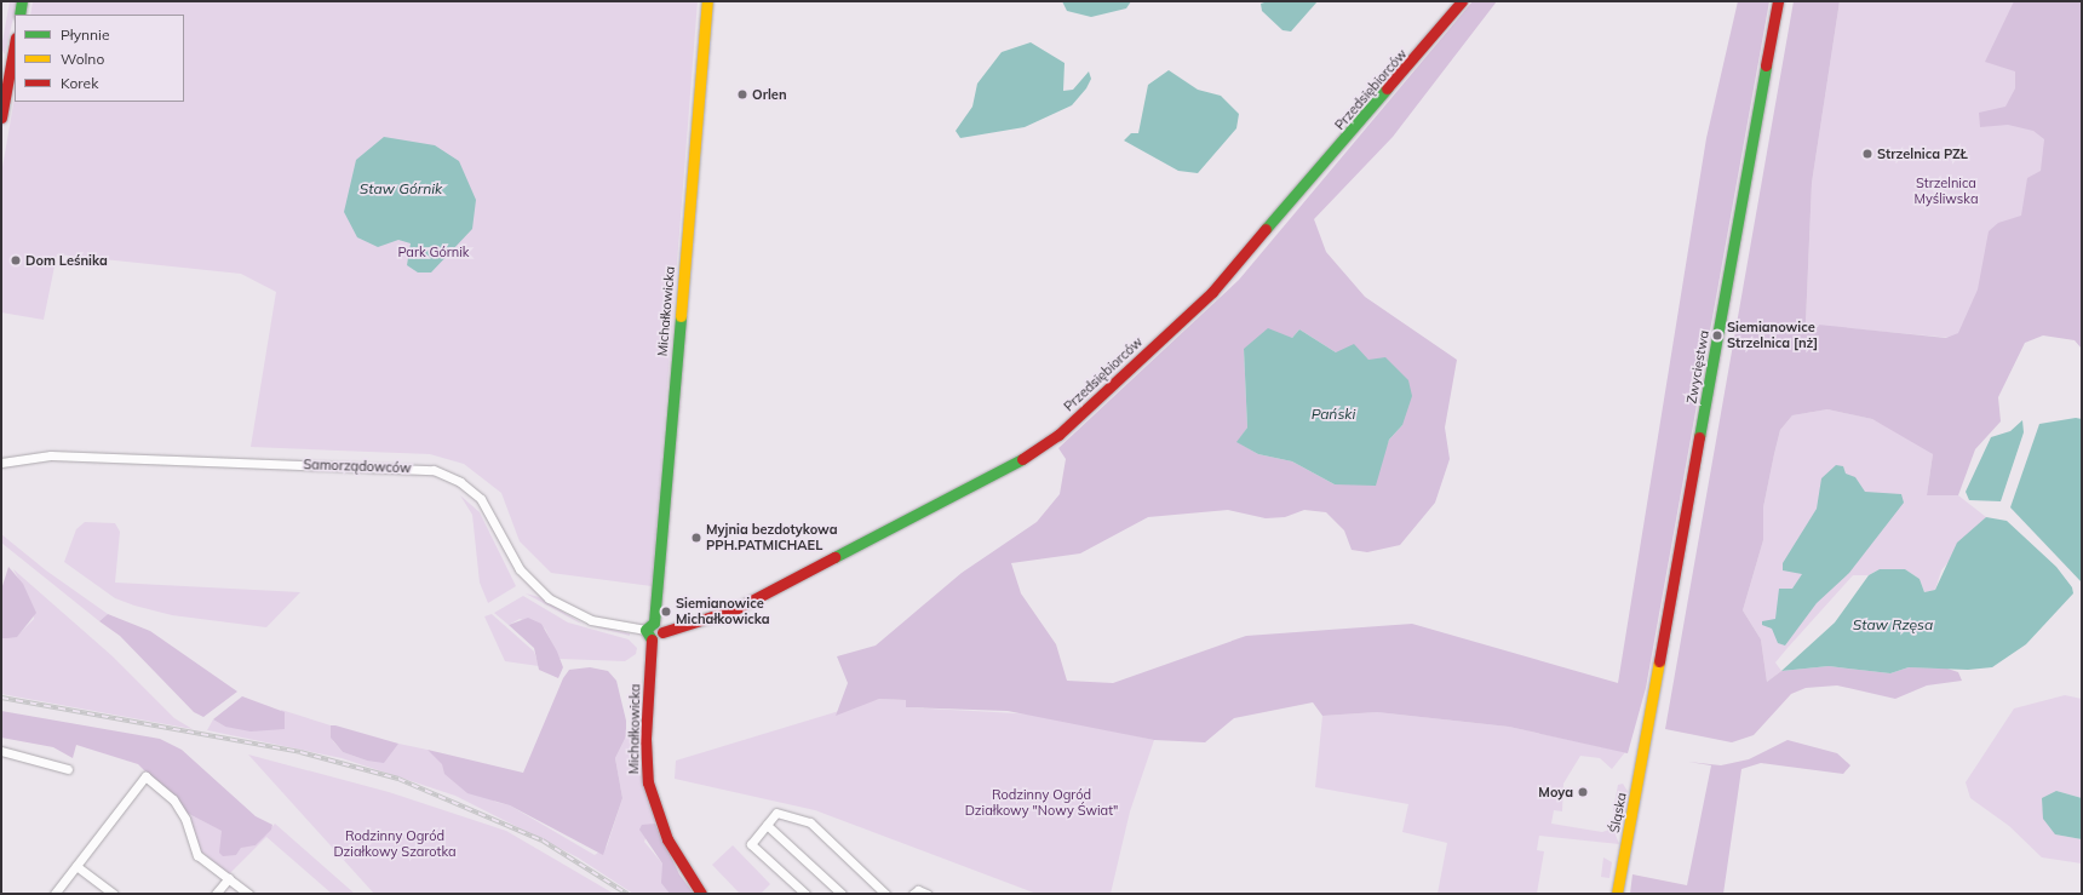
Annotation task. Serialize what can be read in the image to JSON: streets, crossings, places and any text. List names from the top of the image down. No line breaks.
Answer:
{"streets":{"street":["Przedsiębiorców","Michałkowicka","Zwycięstwa","Samorządowców","Śląska"]},"crossings":[["Przedsiębiorców","Michałkowicka"],["Zwycięstwa","Śląska"]],"water":["Staw Górnik","Pański","Staw Rzęsa"],"parks":["Strzelnica Myśliwska","Park Górnik","Rodzinny Ogród Działkowy \"Nowy Świat\"","Rodzinny Ogród Działkowy Szarotka"],"places":["Orlen","Strzelnica PZŁ","Dom Leśnika","Siemianowice Strzelnica [nż]","Myjnia bezdotykowa PPH.PATMICHAEL","Siemianowice Michałkowicka","Moya"],"legend":["Płynnie","Wolno","Korek"]}
